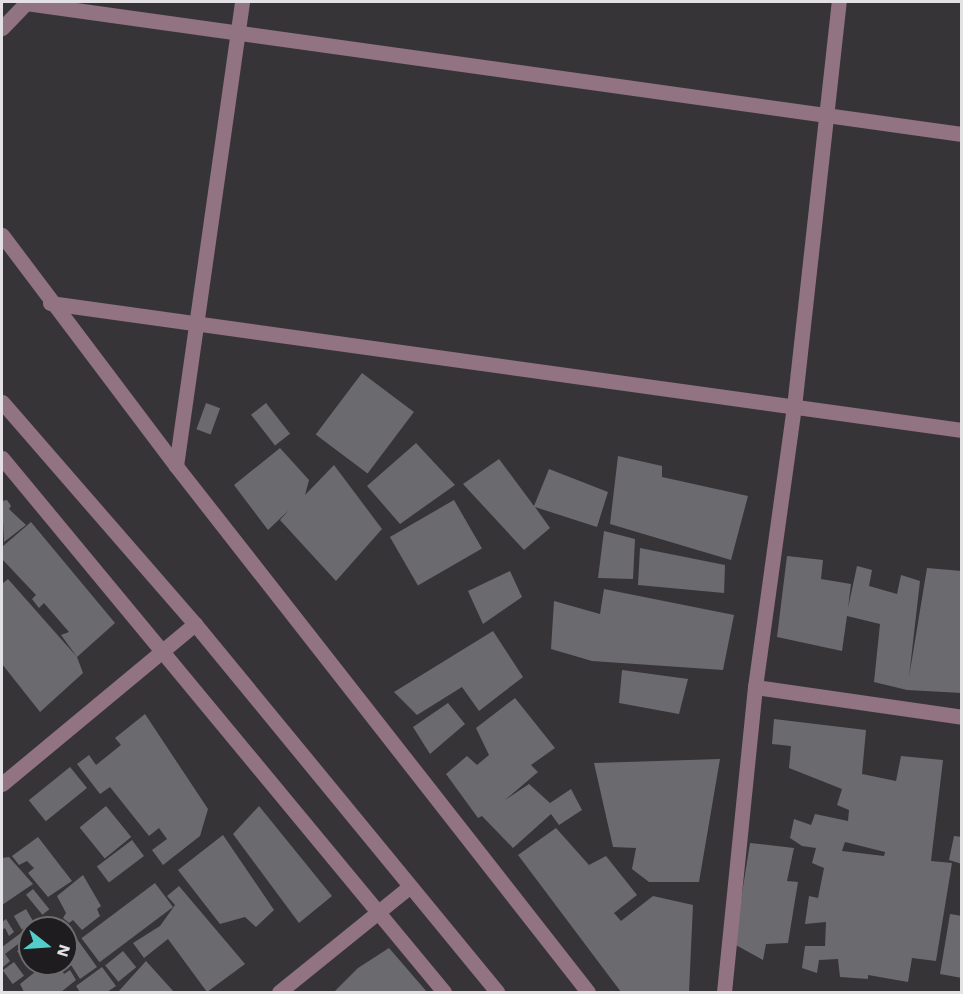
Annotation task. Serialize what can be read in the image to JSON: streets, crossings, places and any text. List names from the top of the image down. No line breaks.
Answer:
{"north":"right"}
